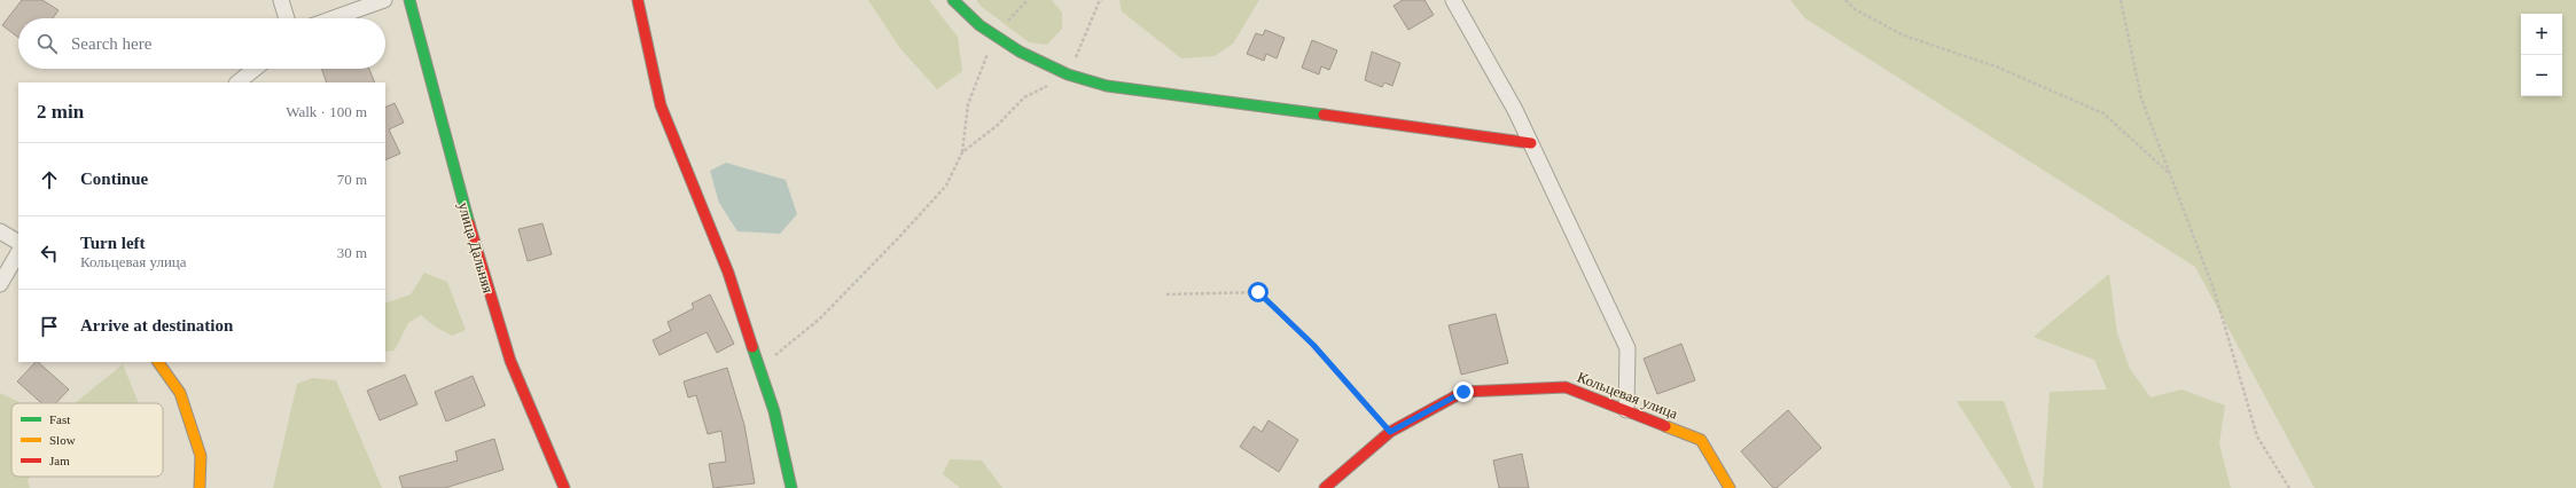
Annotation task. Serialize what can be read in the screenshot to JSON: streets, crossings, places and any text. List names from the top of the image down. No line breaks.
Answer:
{"streets":{"street":["улица Дальняя","Кольцевая улица"]},"legend":["Fast","Slow","Jam"],"page":{"map_buttons":["+","−"],"search":"Search here","heading":["2 min","Walk · 100 m"],"list":[["Continue","70 m"],["Turn left","Кольцевая улица","30 m"],"Arrive at destination"]}}
